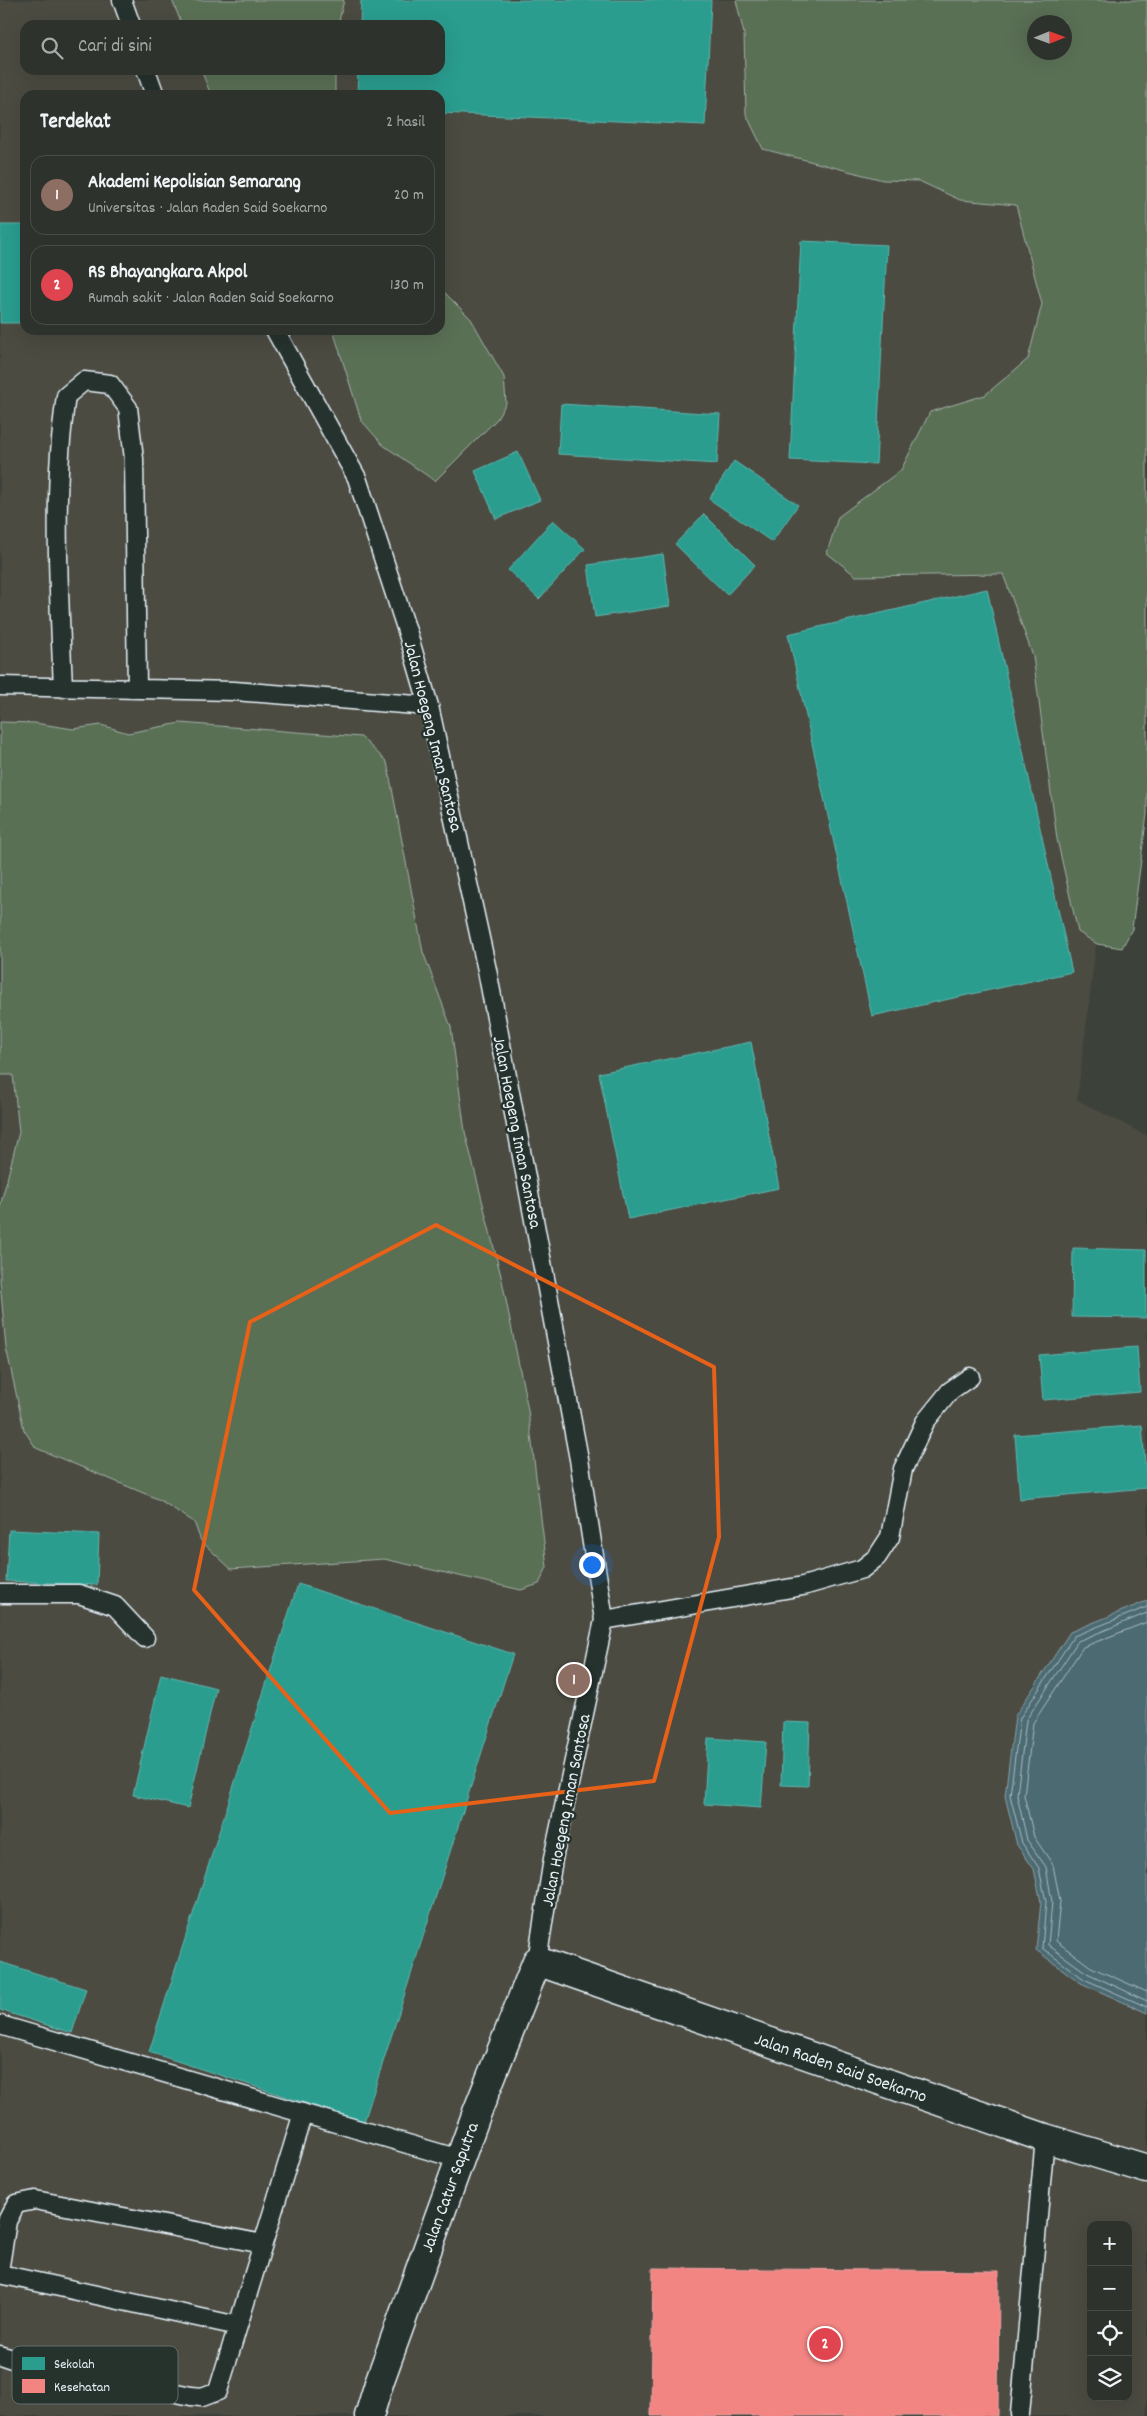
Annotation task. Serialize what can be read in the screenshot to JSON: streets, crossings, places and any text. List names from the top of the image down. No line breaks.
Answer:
{"streets":{"street":["Jalan Raden Said Soekarno","Jalan Catur Saputra"],"lane":["Jalan Hoegeng Iman Santosa"]},"crossings":[["Jalan Hoegeng Iman Santosa","Jalan Raden Said Soekarno"],["Jalan Hoegeng Iman Santosa","Jalan Catur Saputra"],["Jalan Raden Said Soekarno","Jalan Catur Saputra"]],"legend":["Sekolah","Kesehatan"],"north":"right","page":{"search":"Cari di sini","heading":["Terdekat","2 hasil"],"list":[{"mark":"1","name":"Akademi Kepolisian Semarang","note":"Universitas · Jalan Raden Said Soekarno","value":"20 m"},{"mark":"2","name":"RS Bhayangkara Akpol","note":"Rumah sakit · Jalan Raden Said Soekarno","value":"130 m"}],"pins":["1","2"],"map_buttons":["+","−"]}}
